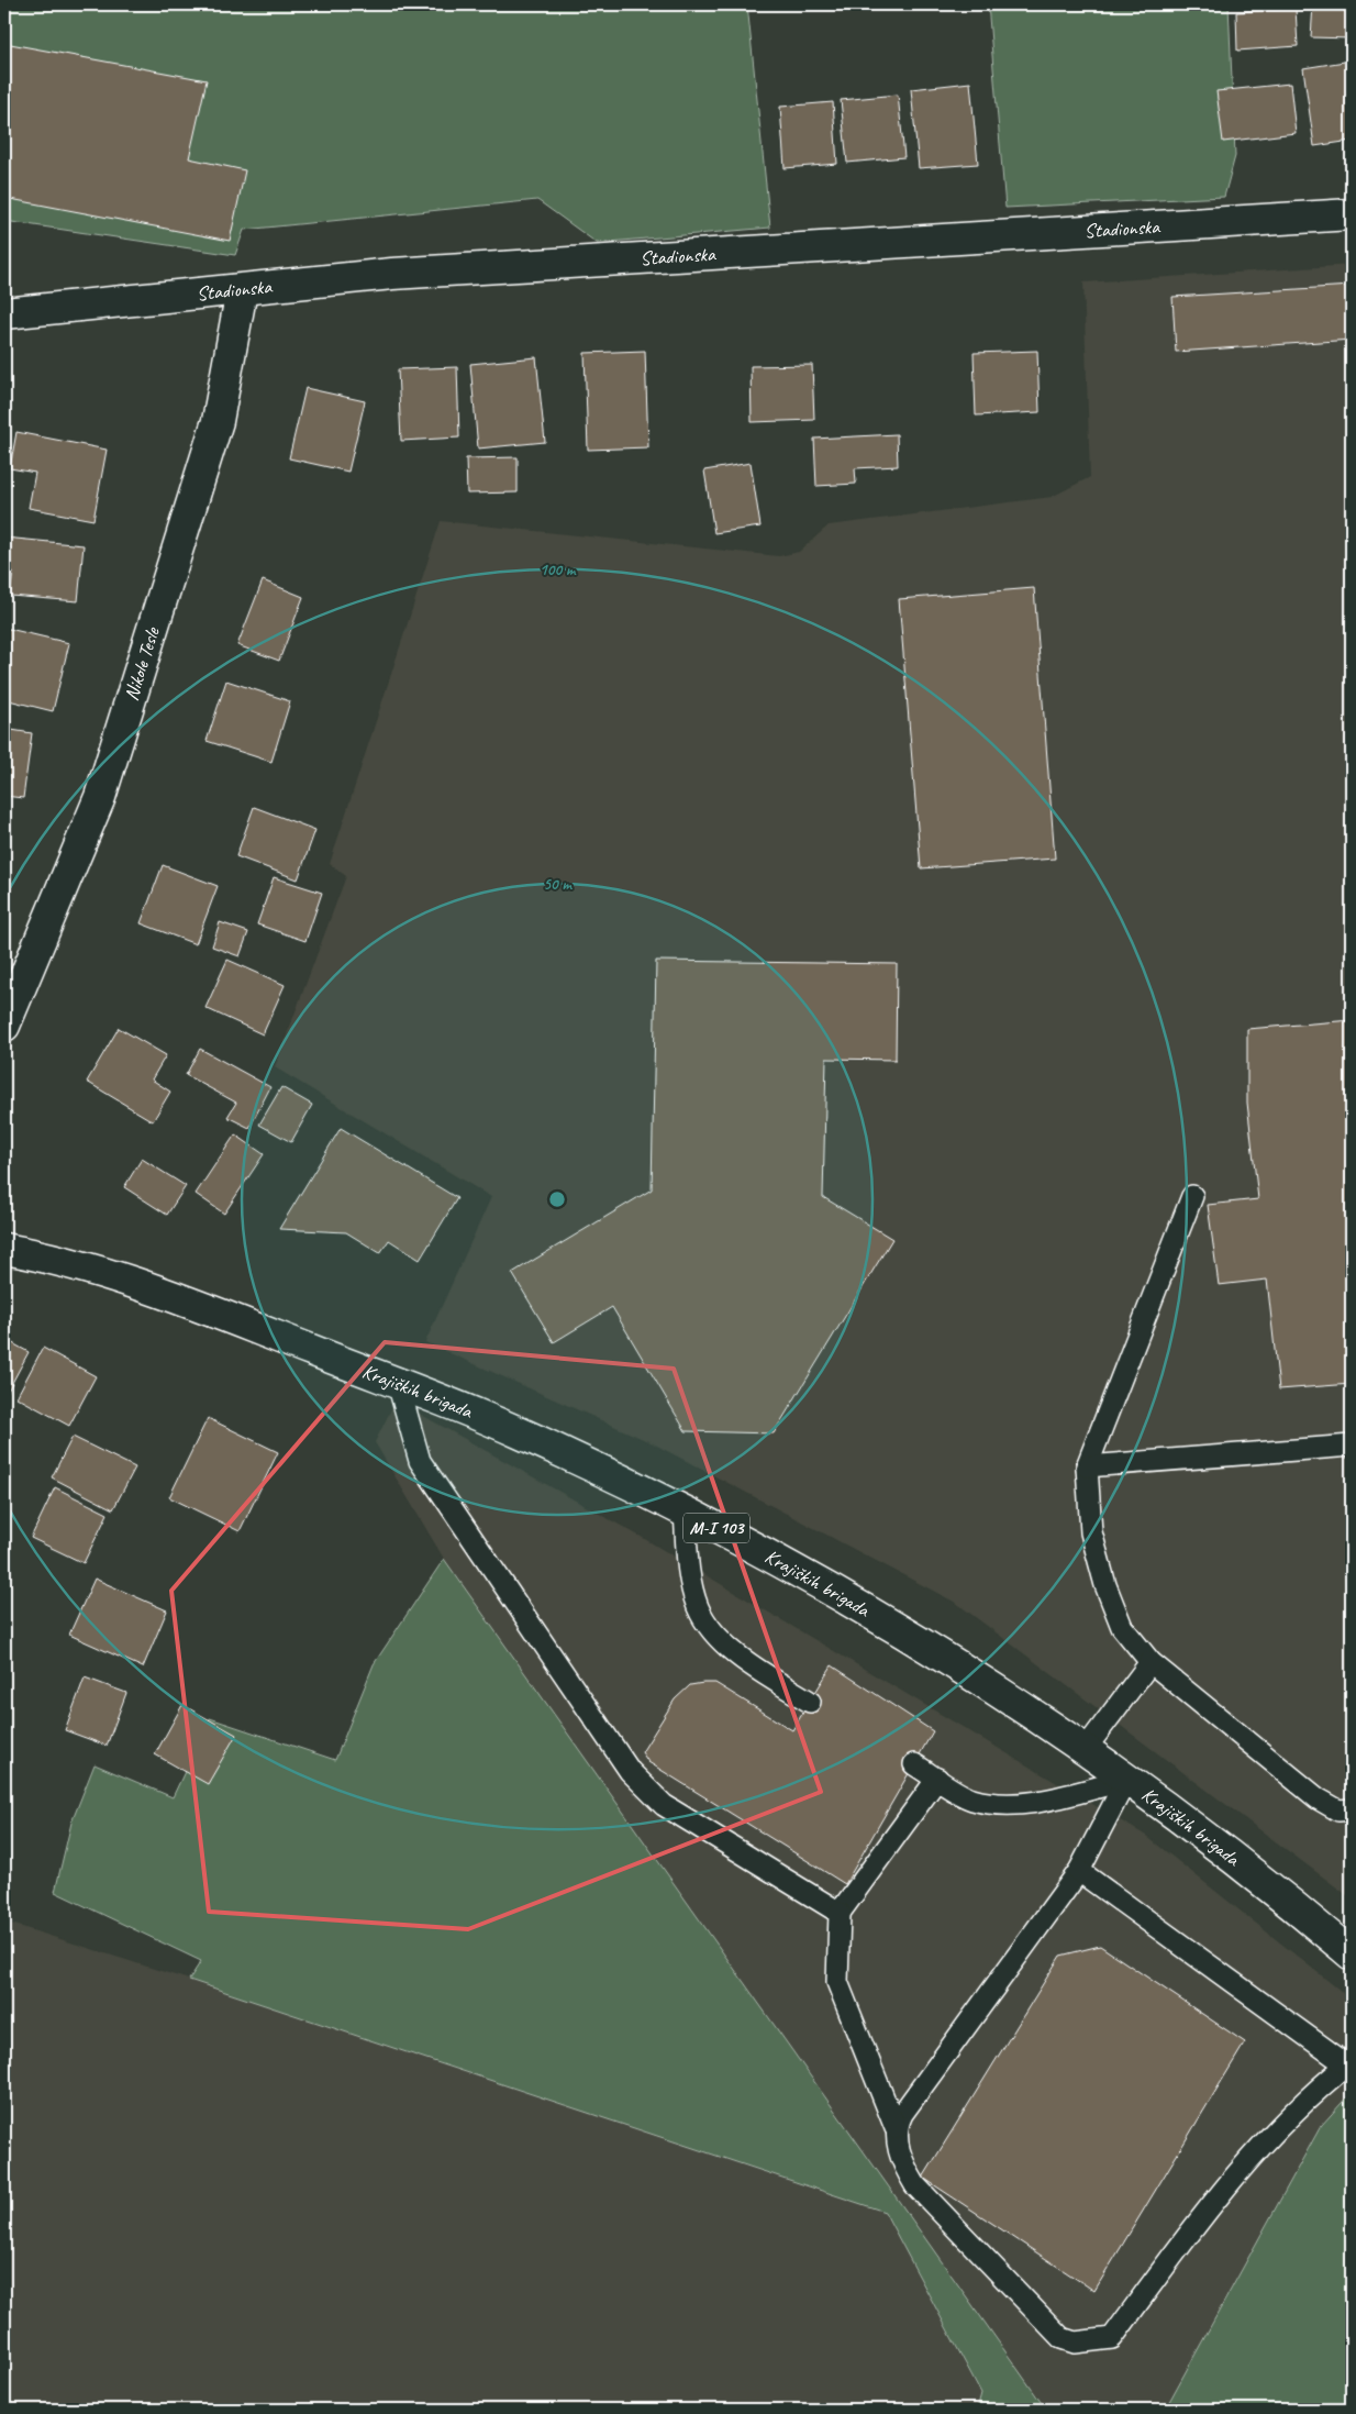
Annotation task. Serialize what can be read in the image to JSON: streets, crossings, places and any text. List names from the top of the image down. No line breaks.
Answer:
{"streets":{"street":["Stadionska","Nikole Tesle","Krajiških brigada","M-I 103"]},"crossings":[["Stadionska","Nikole Tesle"]],"rings":["100 m","50 m"]}
